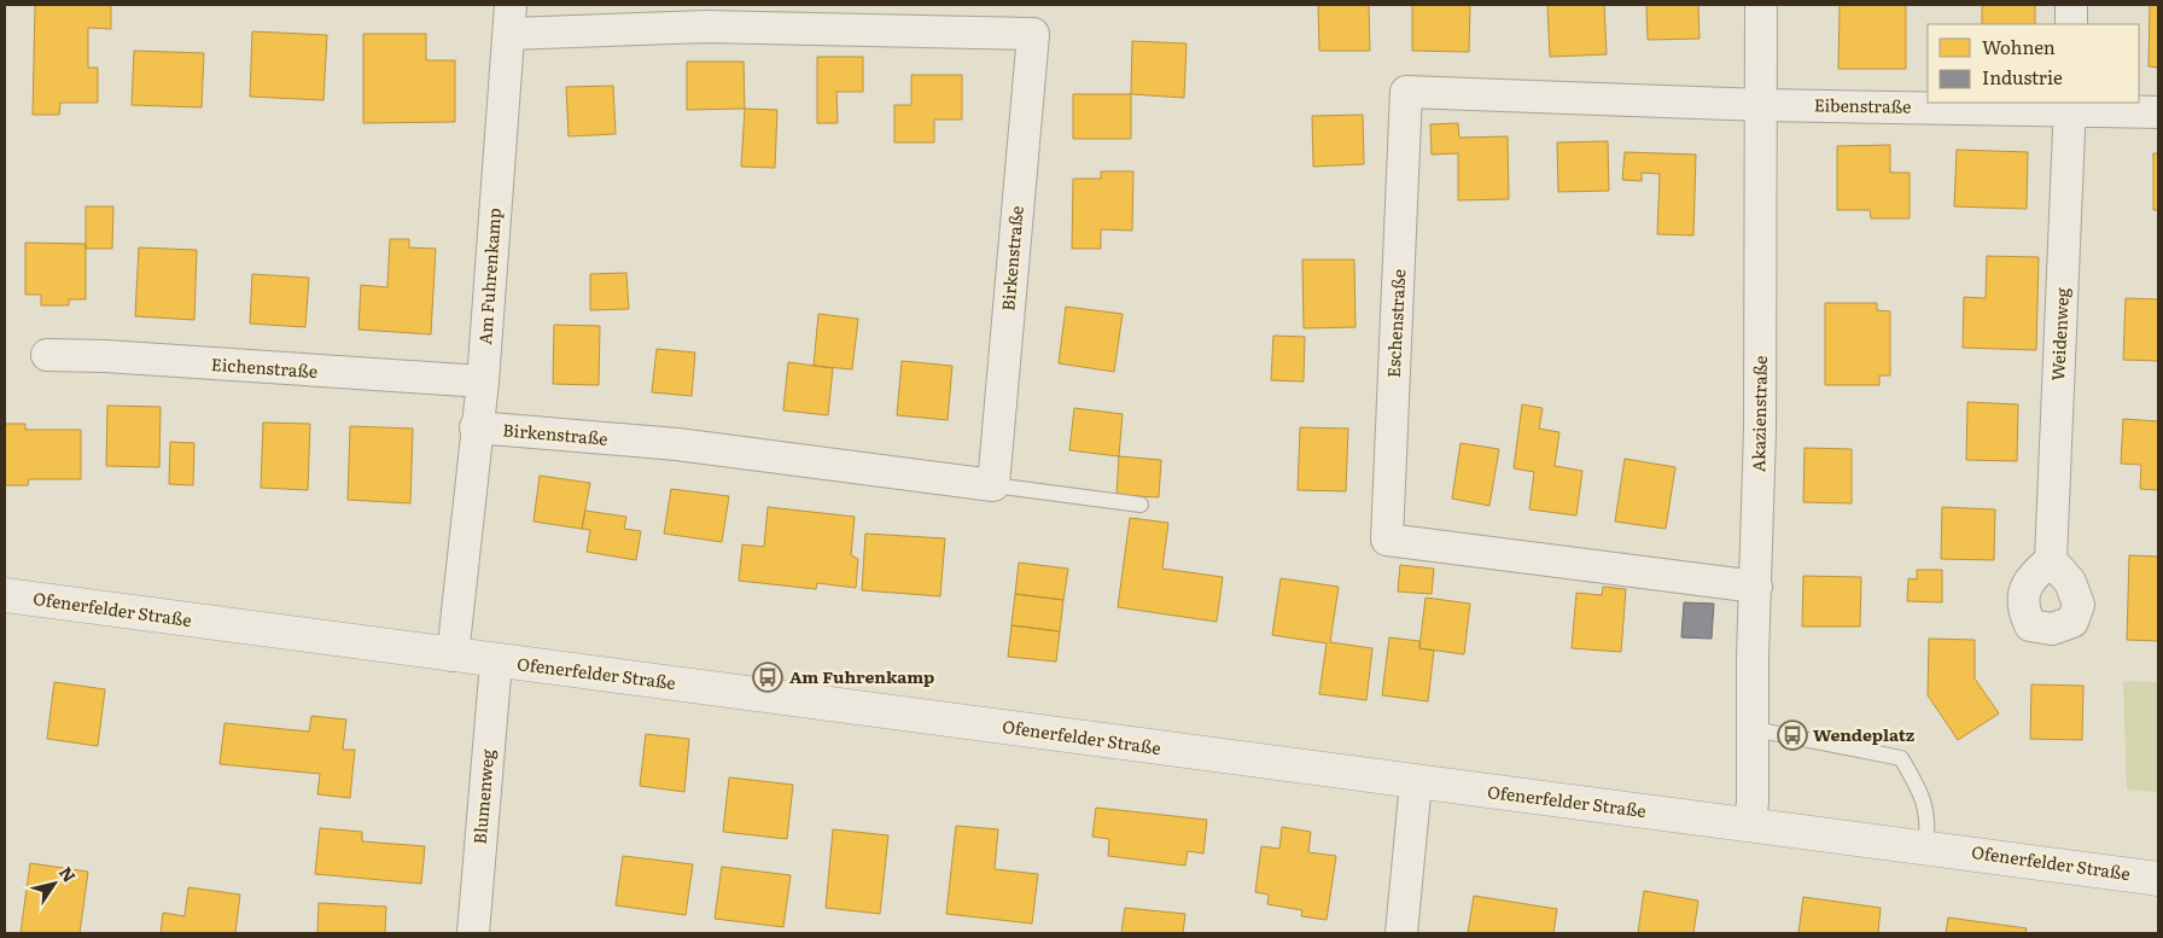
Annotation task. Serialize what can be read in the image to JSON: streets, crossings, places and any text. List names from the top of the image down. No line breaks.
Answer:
{"streets":{"street":["Eibenstraße","Birkenstraße","Am Fuhrenkamp","Eschenstraße","Weidenweg","Eichenstraße","Akazienstraße","Ofenerfelder Straße","Blumenweg"]},"crossings":[["Eibenstraße","Eschenstraße"],["Eibenstraße","Weidenweg"],["Eibenstraße","Akazienstraße"],["Birkenstraße","Am Fuhrenkamp"],["Am Fuhrenkamp","Eichenstraße"],["Am Fuhrenkamp","Ofenerfelder Straße"],["Eschenstraße","Akazienstraße"],["Akazienstraße","Ofenerfelder Straße"],["Ofenerfelder Straße","Blumenweg"]],"places":{"bus stop":["Am Fuhrenkamp","Wendeplatz"]},"legend":["Wohnen","Industrie"],"north":"top right"}
